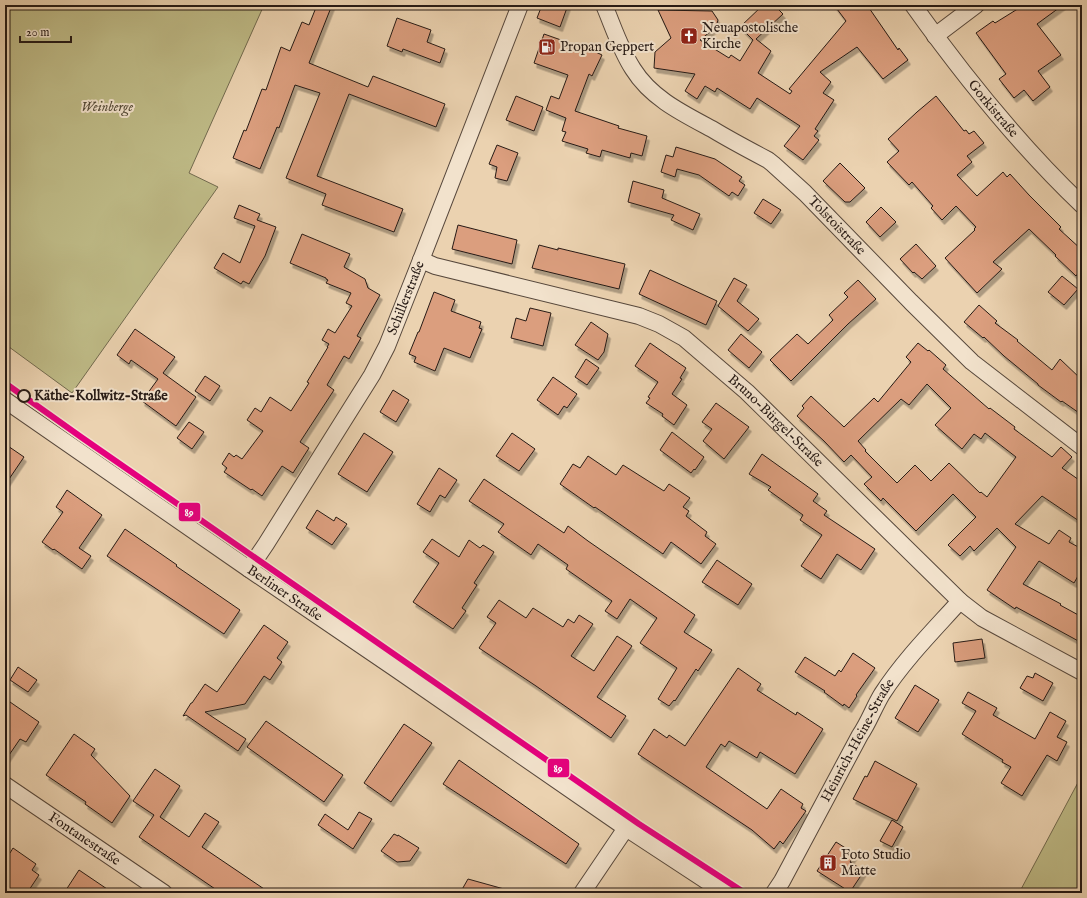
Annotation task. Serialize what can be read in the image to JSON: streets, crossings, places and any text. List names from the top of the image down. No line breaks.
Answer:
{"streets":{"street":["Gorkistraße","Tolstoistraße","Schillerstraße","Bruno-Bürgel-Straße","Berliner Straße","Heinrich-Heine-Straße","Fontanestraße"]},"crossings":[["Schillerstraße","Bruno-Bürgel-Straße"],["Schillerstraße","Berliner Straße"],["Bruno-Bürgel-Straße","Heinrich-Heine-Straße"]],"parks":["Weinberge"],"places":{"church":["Neuapostolische Kirche"],"fuel station":["Propan Geppert"],"other":["Käthe-Kollwitz-Straße"],"building":["Foto Studio Matte"]},"lines":["transit line 89"],"scale_bar":"20 m"}
